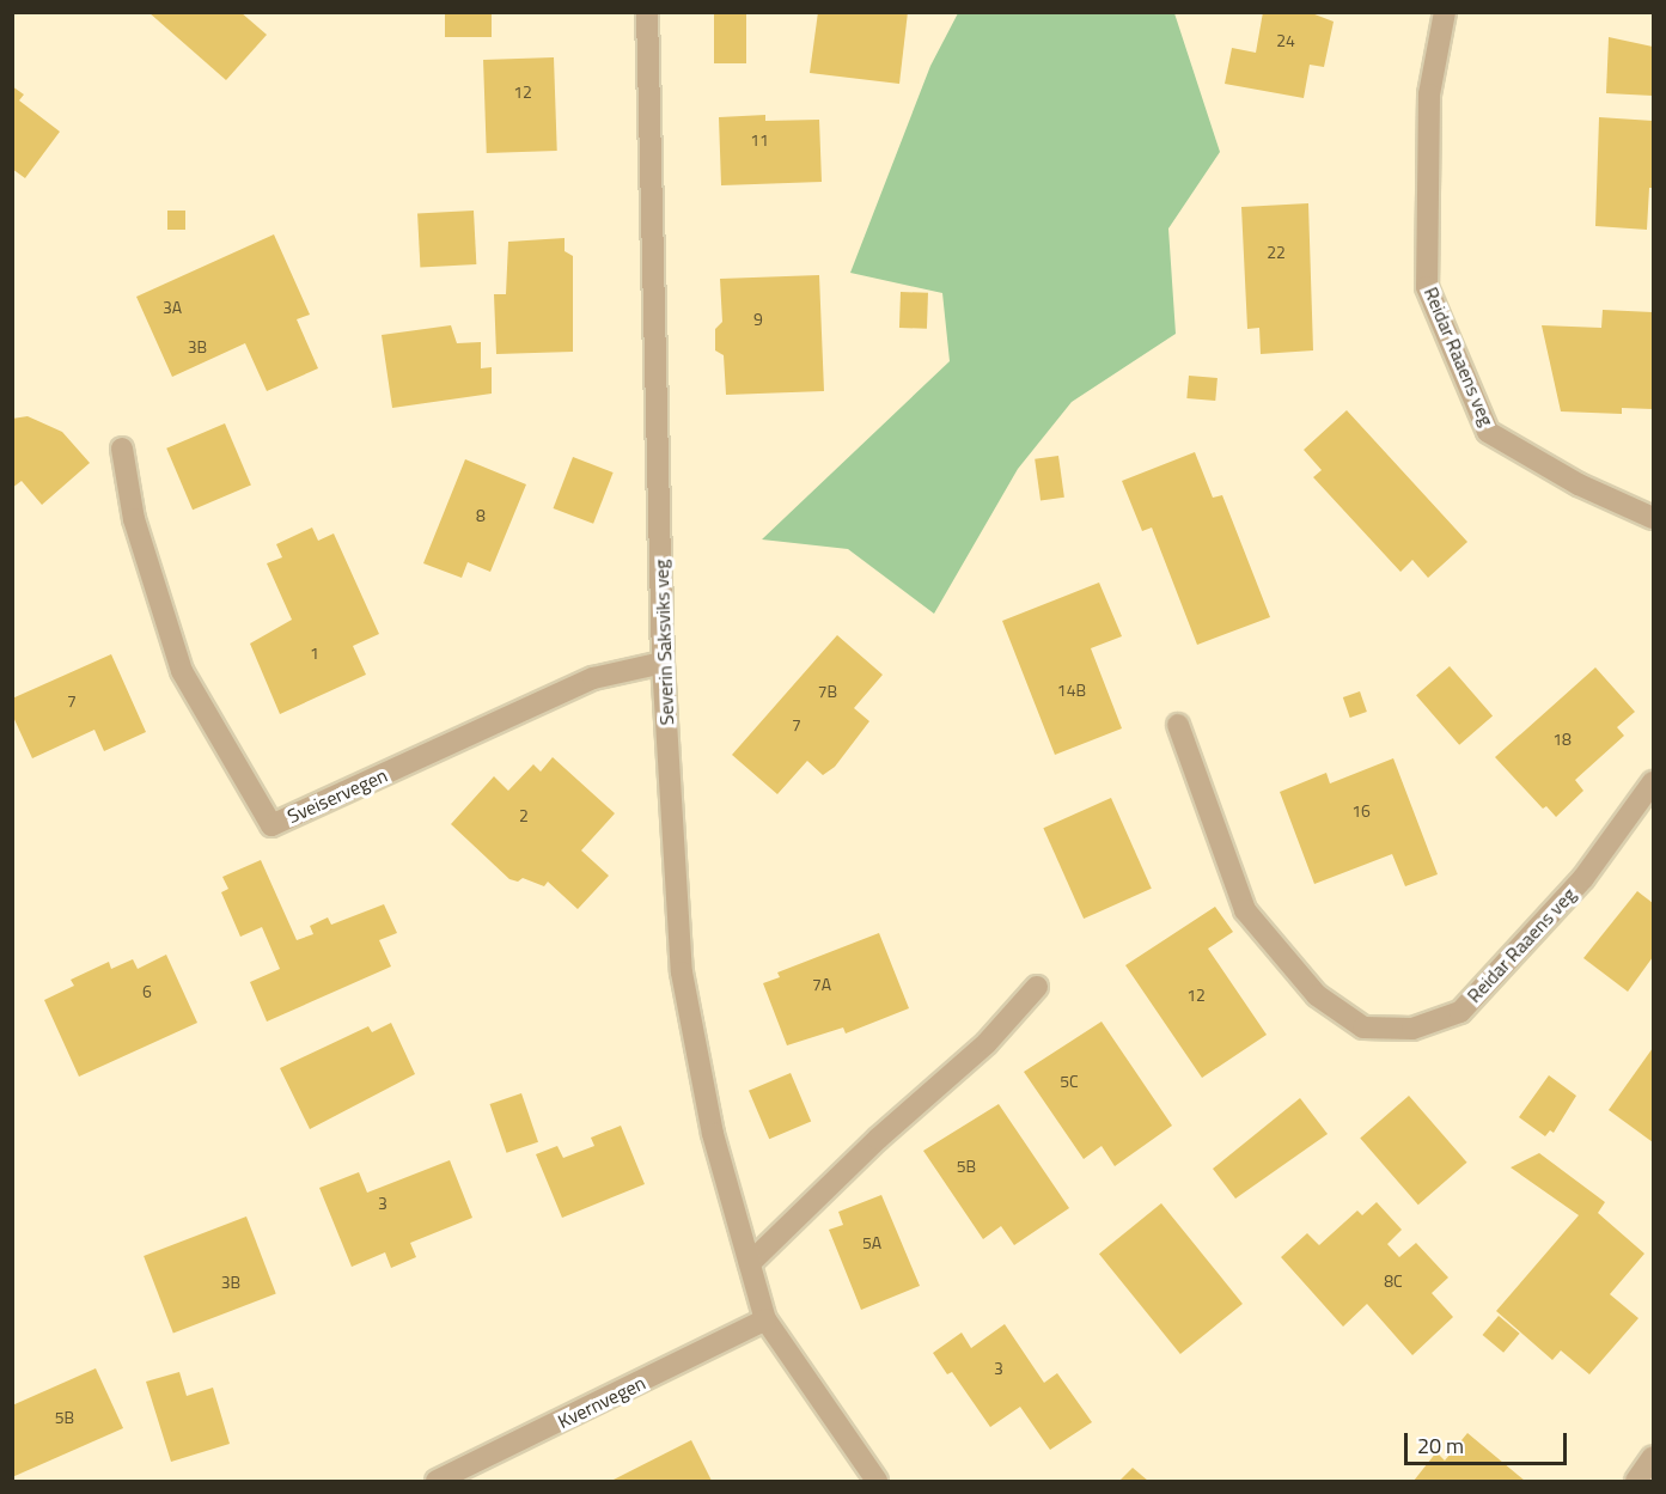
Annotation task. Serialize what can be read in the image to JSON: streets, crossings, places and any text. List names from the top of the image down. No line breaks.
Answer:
{"streets":{"street":["Reidar Raaens veg","Severin Saksviks veg","Sveiservegen","Kvernvegen"]},"crossings":[["Severin Saksviks veg","Sveiservegen"],["Severin Saksviks veg","Kvernvegen"]],"house_numbers":["24","12","11","22","3A","9","3B","8","1","14B","7B","7","7","18","16","2","7A","6","12","5C","5B","3","5A","8C","3B","3","5B"],"scale_bar":"20 m"}
